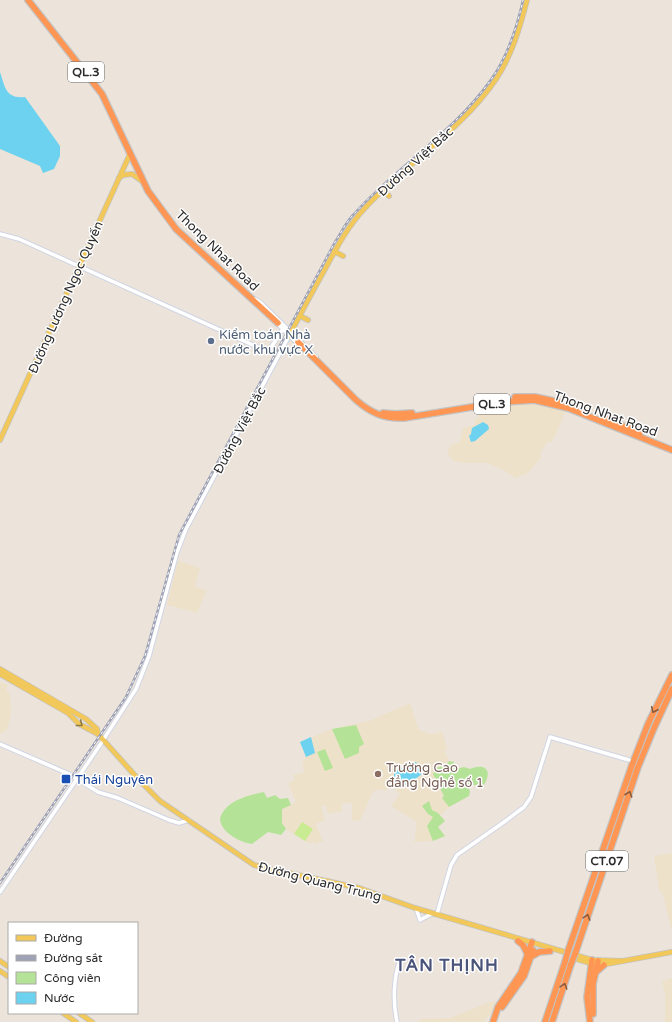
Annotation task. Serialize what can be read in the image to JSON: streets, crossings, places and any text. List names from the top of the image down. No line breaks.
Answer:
{"streets":{"highway":["QL.3","Thong Nhat Road","CT.07"],"main road":["Đường Việt Bắc","Đường Lương Ngọc Quyến","Đường Quang Trung"]},"crossings":[["QL.3","Thong Nhat Road"],["QL.3","Đường Lương Ngọc Quyến"],["Đường Việt Bắc","Đường Quang Trung"]],"districts":["TÂN THỊNH"],"places":{"other":["Kiểm toán Nhà nước khu vực X","Trường Cao đẳng Nghề số 1"],"transit":["Thái Nguyên"]},"legend":["Đường","Đường sắt","Công viên","Nước"]}
